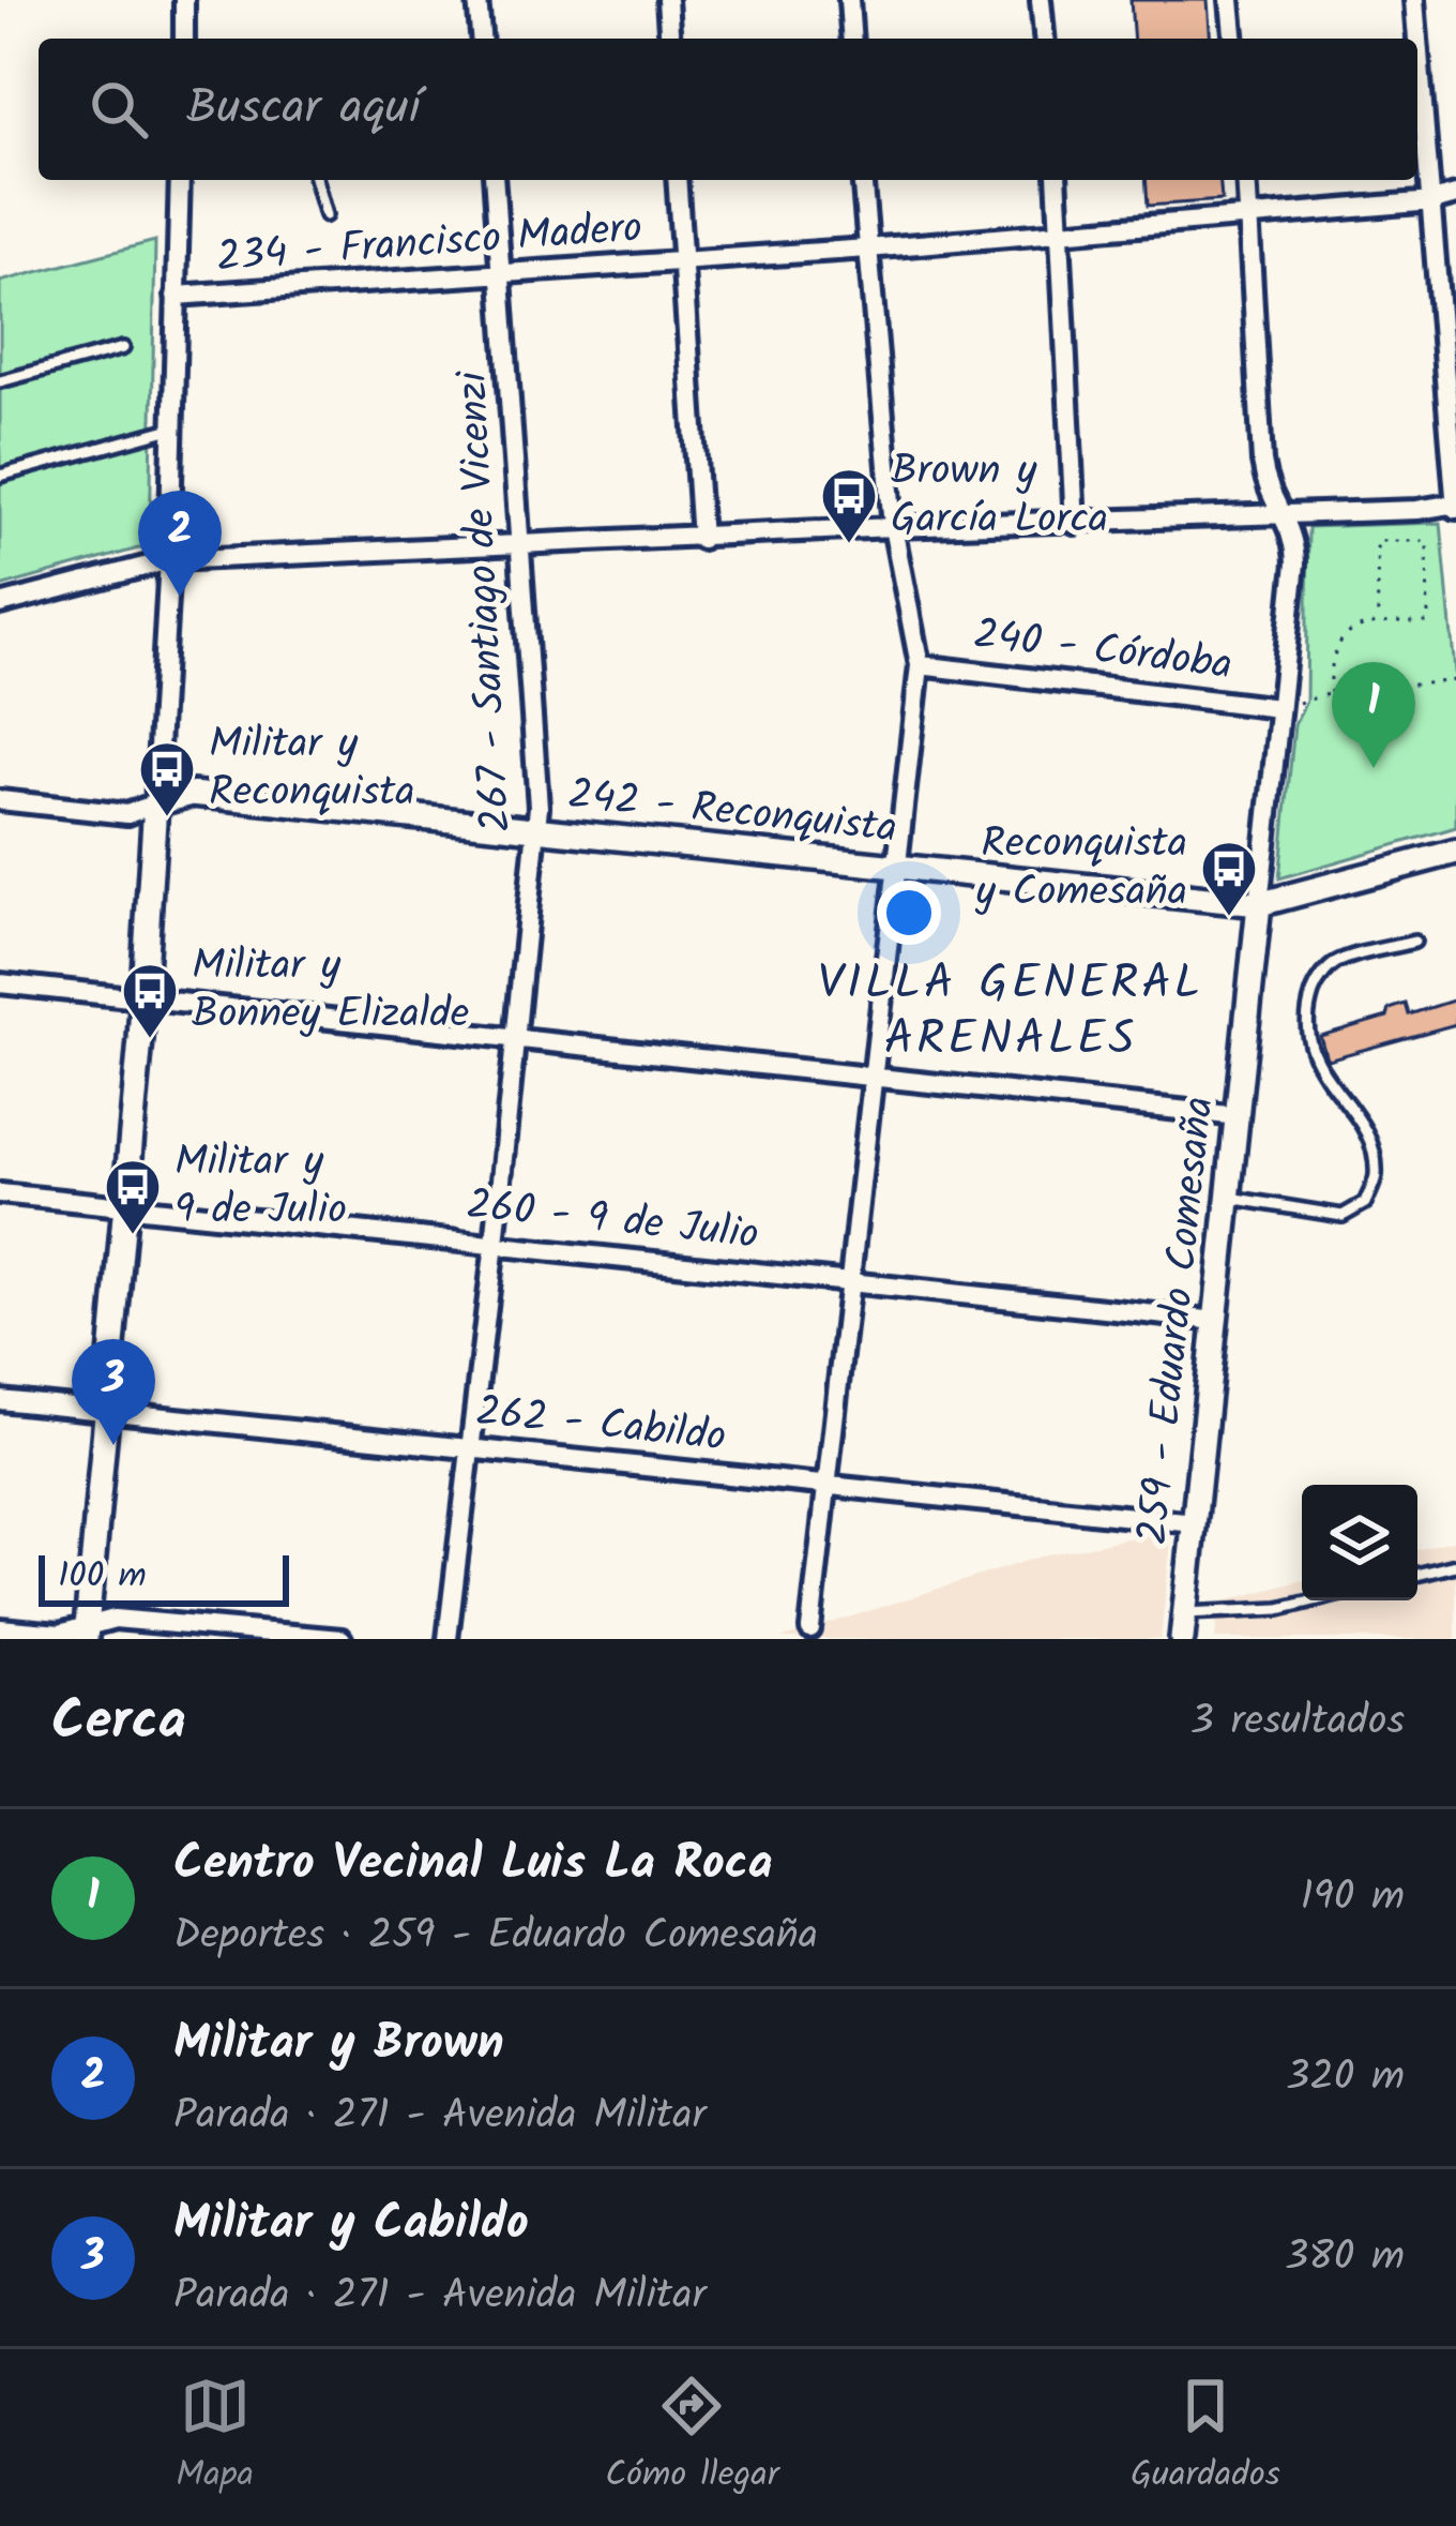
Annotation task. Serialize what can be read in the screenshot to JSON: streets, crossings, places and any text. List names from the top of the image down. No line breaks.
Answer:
{"streets":{"street":["234 - Francisco Madero","267 - Santiago de Vicenzi","240 - Córdoba","242 - Reconquista","260 - 9 de Julio","259 - Eduardo Comesaña","262 - Cabildo"]},"crossings":[["234 - Francisco Madero","267 - Santiago de Vicenzi"],["234 - Francisco Madero","259 - Eduardo Comesaña"],["267 - Santiago de Vicenzi","242 - Reconquista"],["267 - Santiago de Vicenzi","260 - 9 de Julio"],["267 - Santiago de Vicenzi","262 - Cabildo"],["240 - Córdoba","259 - Eduardo Comesaña"],["242 - Reconquista","259 - Eduardo Comesaña"],["260 - 9 de Julio","259 - Eduardo Comesaña"],["259 - Eduardo Comesaña","262 - Cabildo"]],"districts":["VILLA GENERAL ARENALES"],"places":{"bus stop":["Brown y García Lorca","Militar y Reconquista","Reconquista y Comesaña","Militar y Bonney Elizalde","Militar y 9 de Julio"]},"scale_bar":"100 m","page":{"search":"Buscar aquí","pins":["2","1","3"],"scale":"100 m","heading":["Cerca","3 resultados"],"list":[{"mark":"1","name":"Centro Vecinal Luis La Roca","note":"Deportes · 259 - Eduardo Comesaña","value":"190 m"},{"mark":"2","name":"Militar y Brown","note":"Parada · 271 - Avenida Militar","value":"320 m"},{"mark":"3","name":"Militar y Cabildo","note":"Parada · 271 - Avenida Militar","value":"380 m"}],"nav":["Mapa","Cómo llegar","Guardados"]}}
